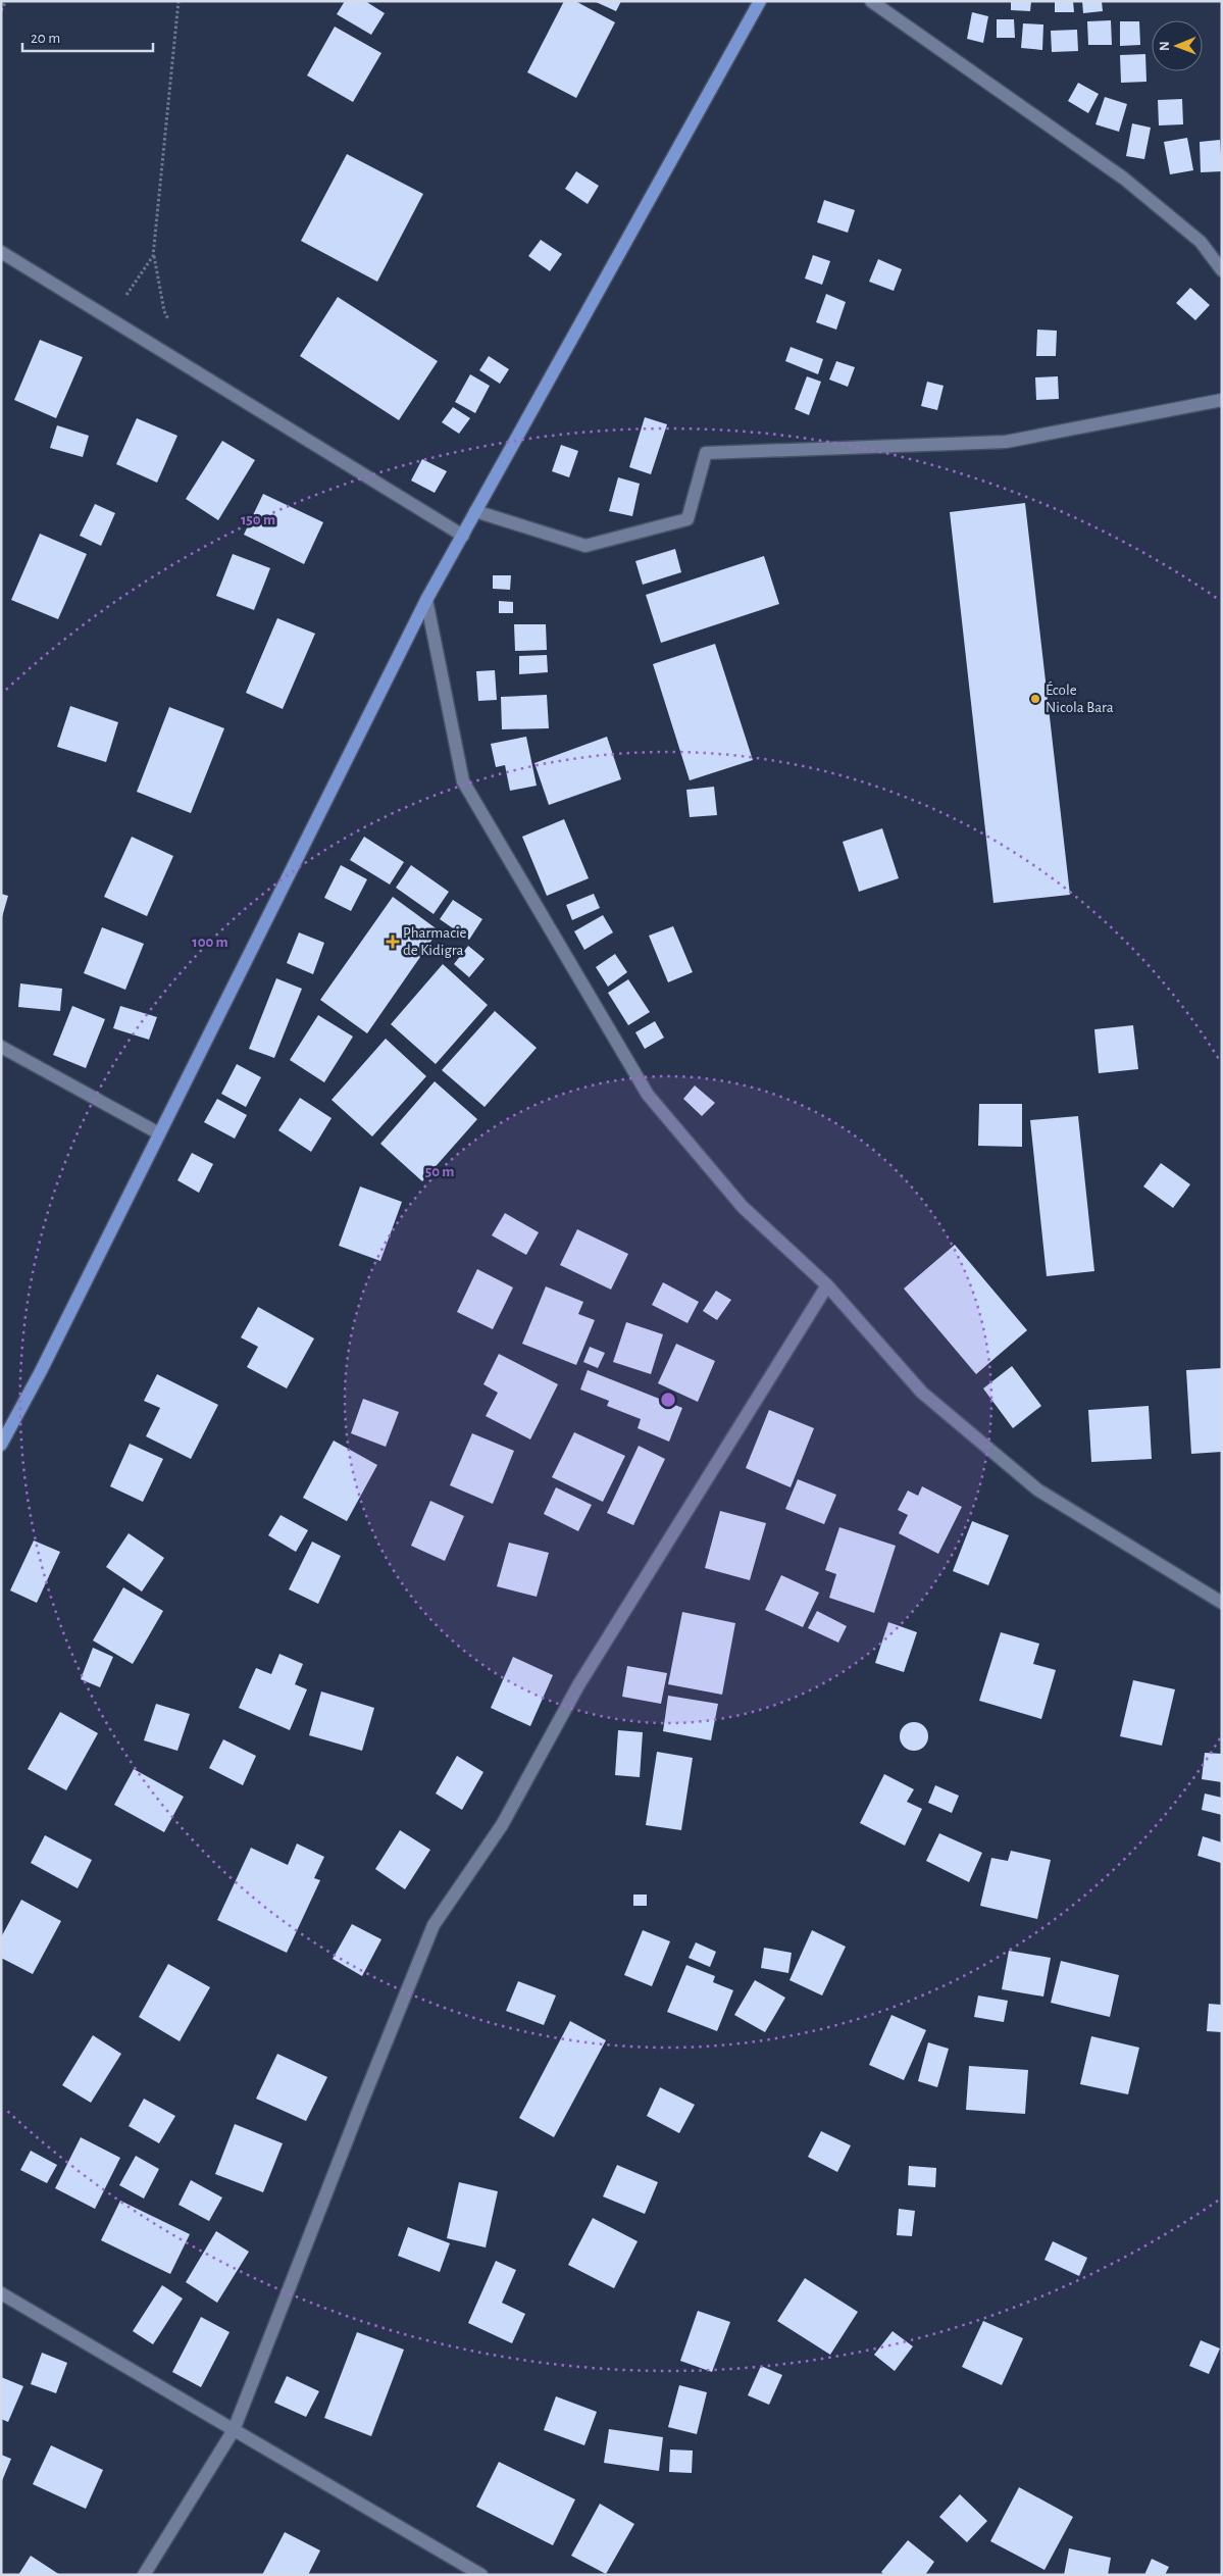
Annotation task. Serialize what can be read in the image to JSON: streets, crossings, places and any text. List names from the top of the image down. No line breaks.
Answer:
{"places":{"other":["École Nicola Bara"],"health":["Pharmacie de Kidigra"]},"scale_bar":"20 m","north":"left","rings":["150 m","100 m","50 m"]}
